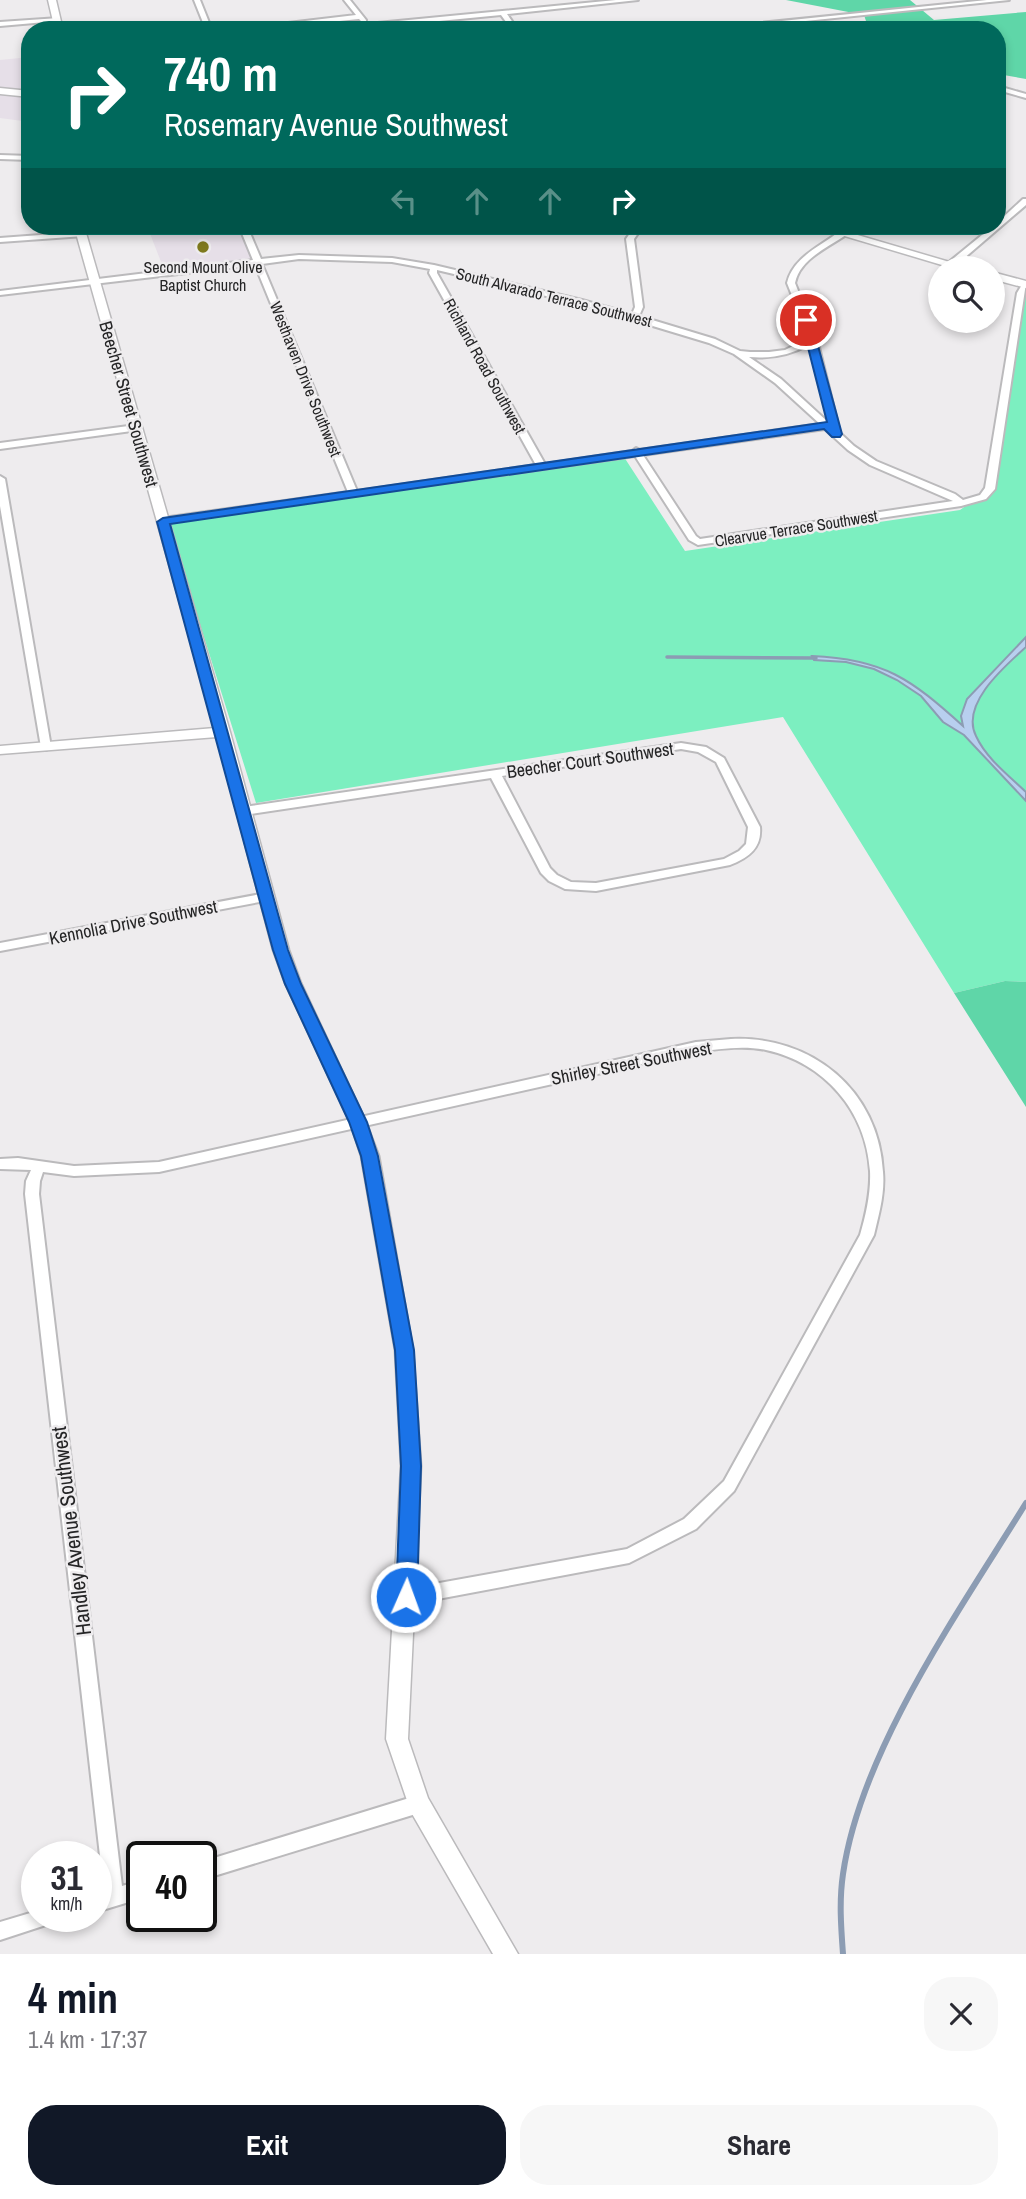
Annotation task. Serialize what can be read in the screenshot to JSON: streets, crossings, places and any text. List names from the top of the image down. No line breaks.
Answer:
{"streets":{"street":["South Alvarado Terrace Southwest","Richland Road Southwest","Westhaven Drive Southwest","Beecher Street Southwest","Clearvue Terrace Southwest","Beecher Court Southwest","Kennolia Drive Southwest","Shirley Street Southwest","Handley Avenue Southwest"]},"crossings":[["South Alvarado Terrace Southwest","Richland Road Southwest"],["South Alvarado Terrace Southwest","Westhaven Drive Southwest"],["South Alvarado Terrace Southwest","Beecher Street Southwest"],["South Alvarado Terrace Southwest","Clearvue Terrace Southwest"],["Beecher Street Southwest","Beecher Court Southwest"],["Beecher Street Southwest","Kennolia Drive Southwest"],["Beecher Street Southwest","Shirley Street Southwest"],["Shirley Street Southwest","Handley Avenue Southwest"]],"places":["Second Mount Olive Baptist Church"],"page":{"turn":["740 m","Rosemary Avenue Southwest"],"speed":"31 km/h","limit":"40","heading":["4 min","1.4 km · 17:37"],"buttons":["Exit","Share"]}}
